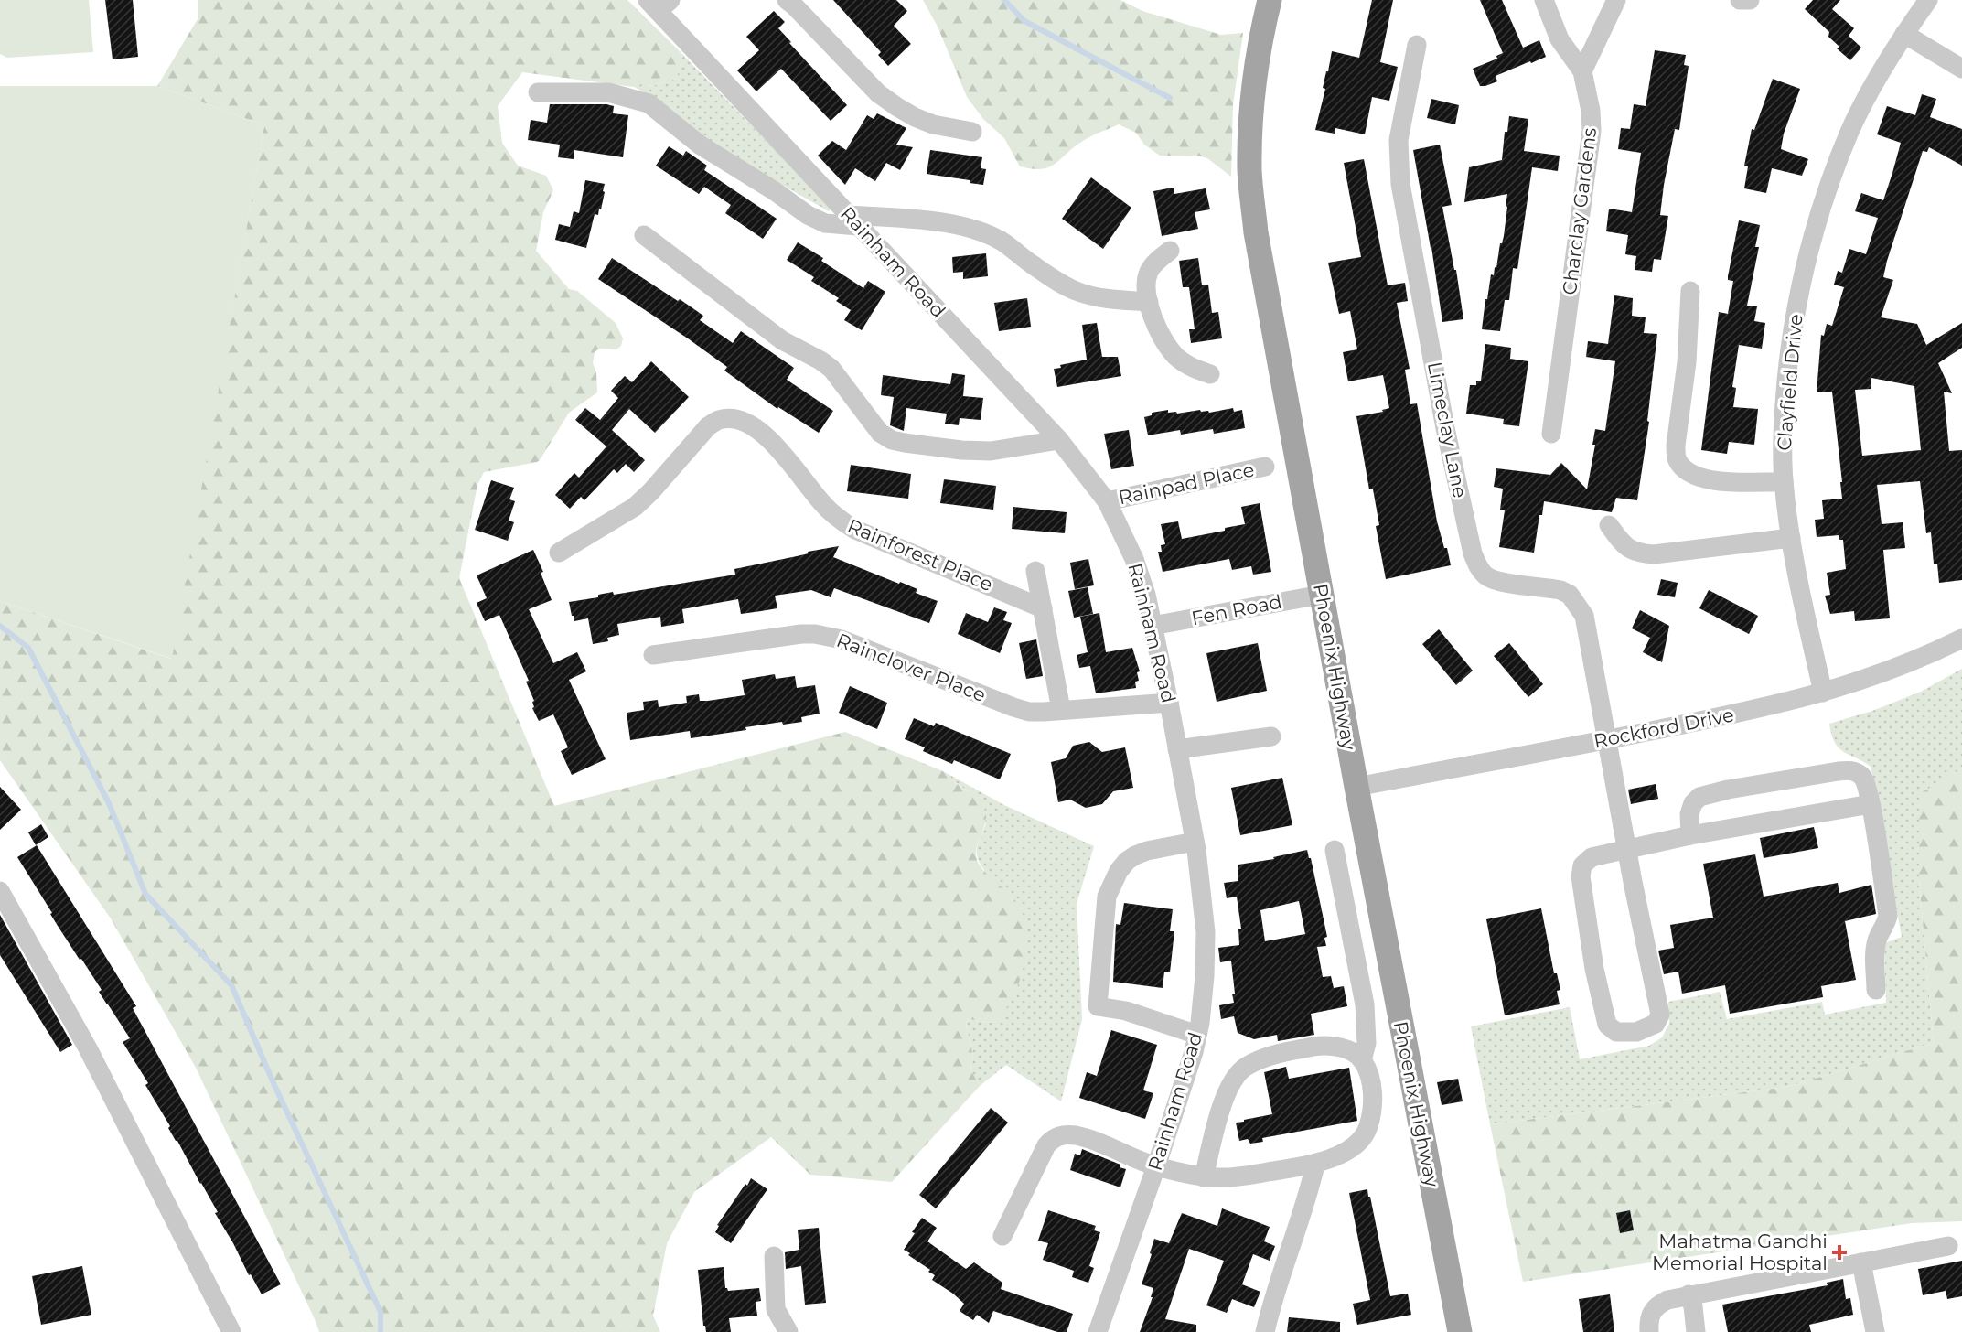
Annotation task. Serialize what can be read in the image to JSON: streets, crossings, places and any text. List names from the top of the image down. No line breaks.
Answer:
{"streets":{"main road":["Phoenix Highway"],"street":["Charclay Gardens","Rainham Road","Clayfield Drive","Limeclay Lane","Rainpad Place","Rainforest Place","Fen Road","Rainclover Place","Rockford Drive"]},"crossings":[["Rainham Road","Rainpad Place"],["Rainham Road","Fen Road"],["Rainham Road","Rainclover Place"],["Clayfield Drive","Rockford Drive"],["Limeclay Lane","Rockford Drive"],["Fen Road","Phoenix Highway"],["Phoenix Highway","Rockford Drive"]],"places":{"health":["Mahatma Gandhi Memorial Hospital"]}}
